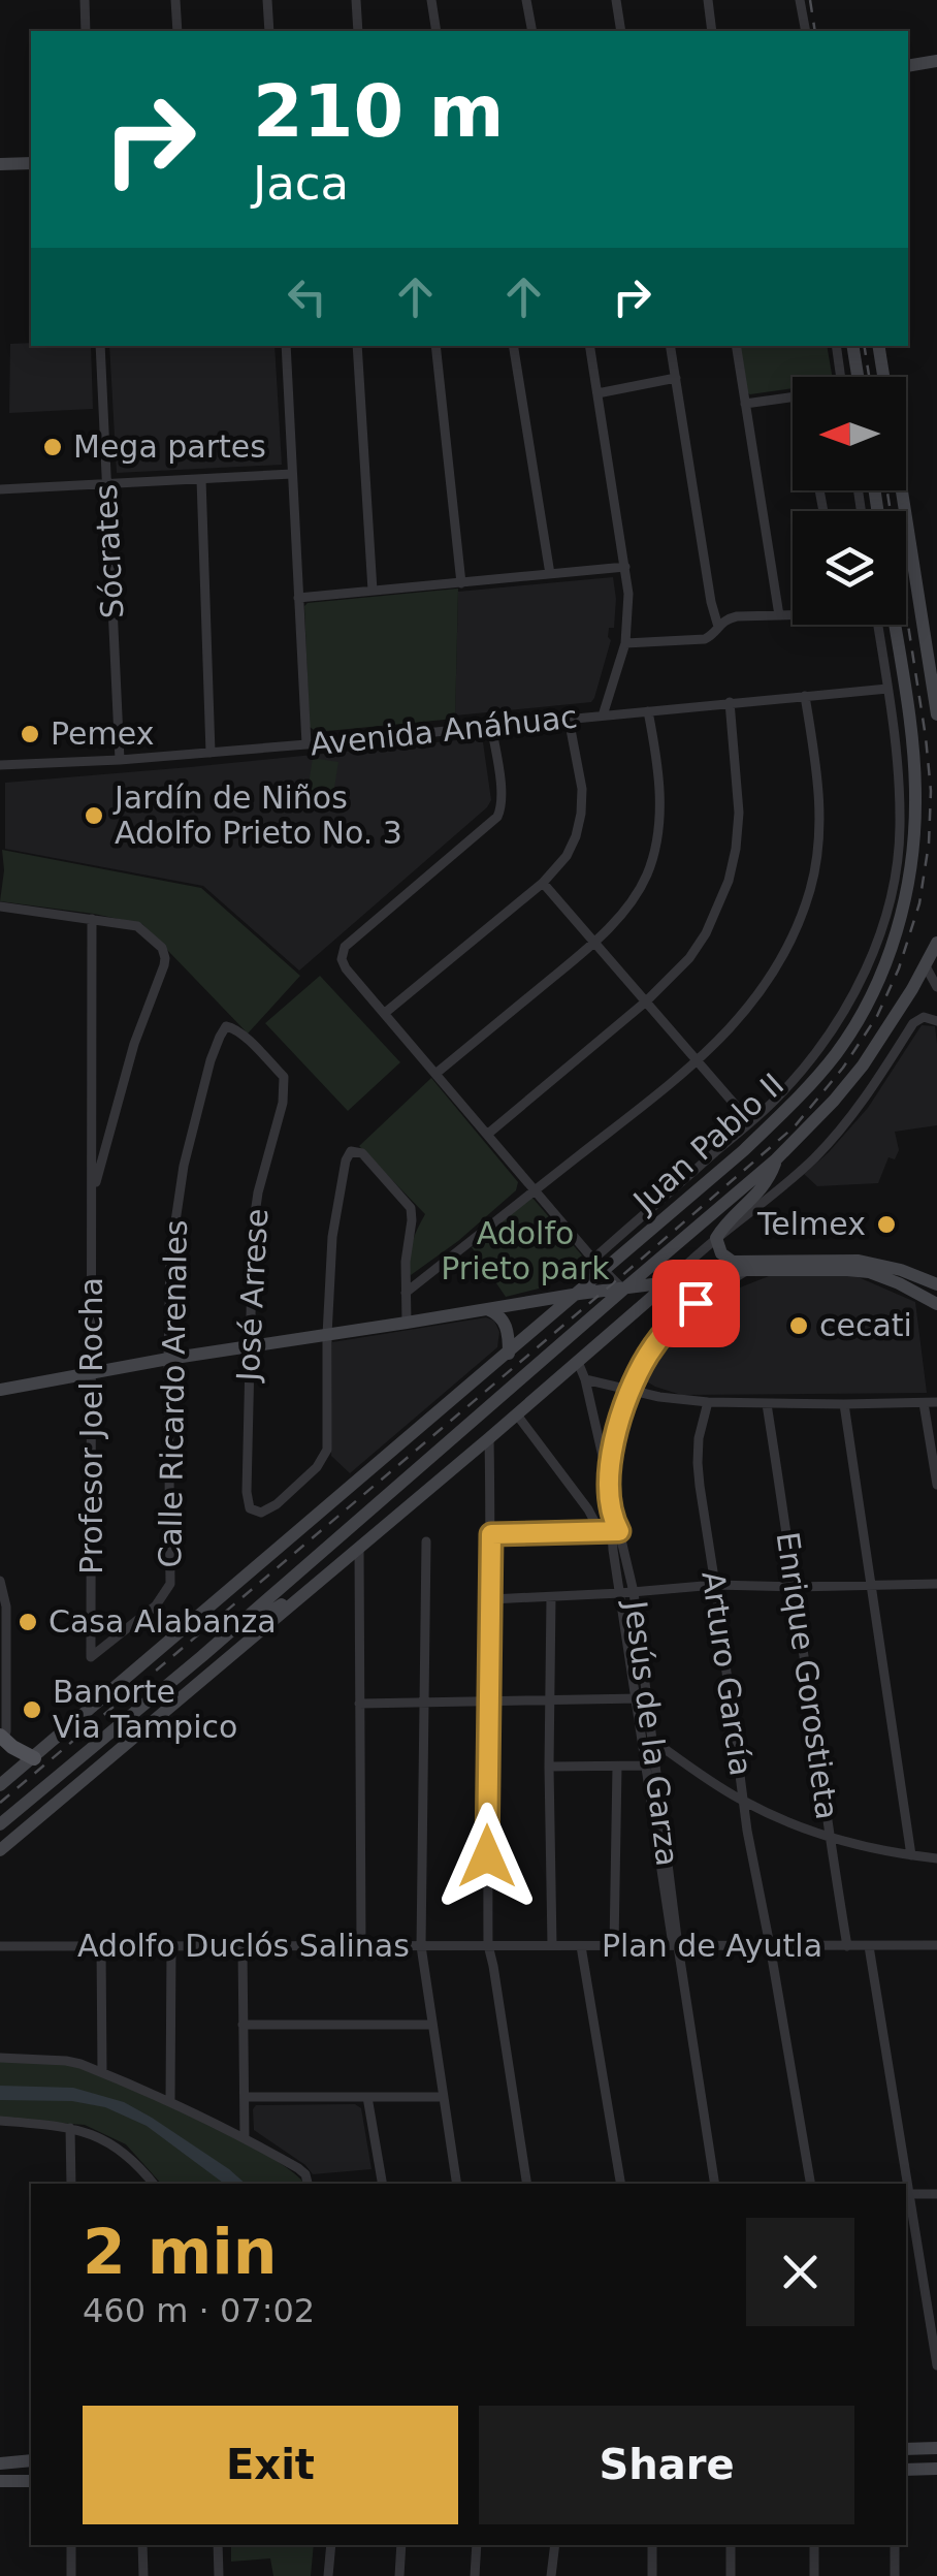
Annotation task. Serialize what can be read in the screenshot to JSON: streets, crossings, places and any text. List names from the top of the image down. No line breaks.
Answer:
{"streets":{"main road":["Juan Pablo II"],"street":["Sócrates","Avenida Anáhuac","José Arrese","Calle Ricardo Arenales","Profesor Joel Rocha","Arturo García","Enrique Gorostieta","Jesús de la Garza","Adolfo Duclós Salinas","Plan de Ayutla"]},"crossings":[["Sócrates","Avenida Anáhuac"],["José Arrese","Calle Ricardo Arenales"],["Calle Ricardo Arenales","Profesor Joel Rocha"],["Arturo García","Plan de Ayutla"],["Enrique Gorostieta","Plan de Ayutla"],["Jesús de la Garza","Plan de Ayutla"],["Adolfo Duclós Salinas","Plan de Ayutla"]],"parks":["Adolfo Prieto park"],"places":["Mega partes","Pemex","Jardín de Niños Adolfo Prieto No. 3","Telmex","cecati","Casa Alabanza","Banorte Via Tampico"],"north":"left","page":{"turn":["210 m","Jaca"],"heading":["2 min","460 m · 07:02"],"buttons":["Exit","Share"]}}
